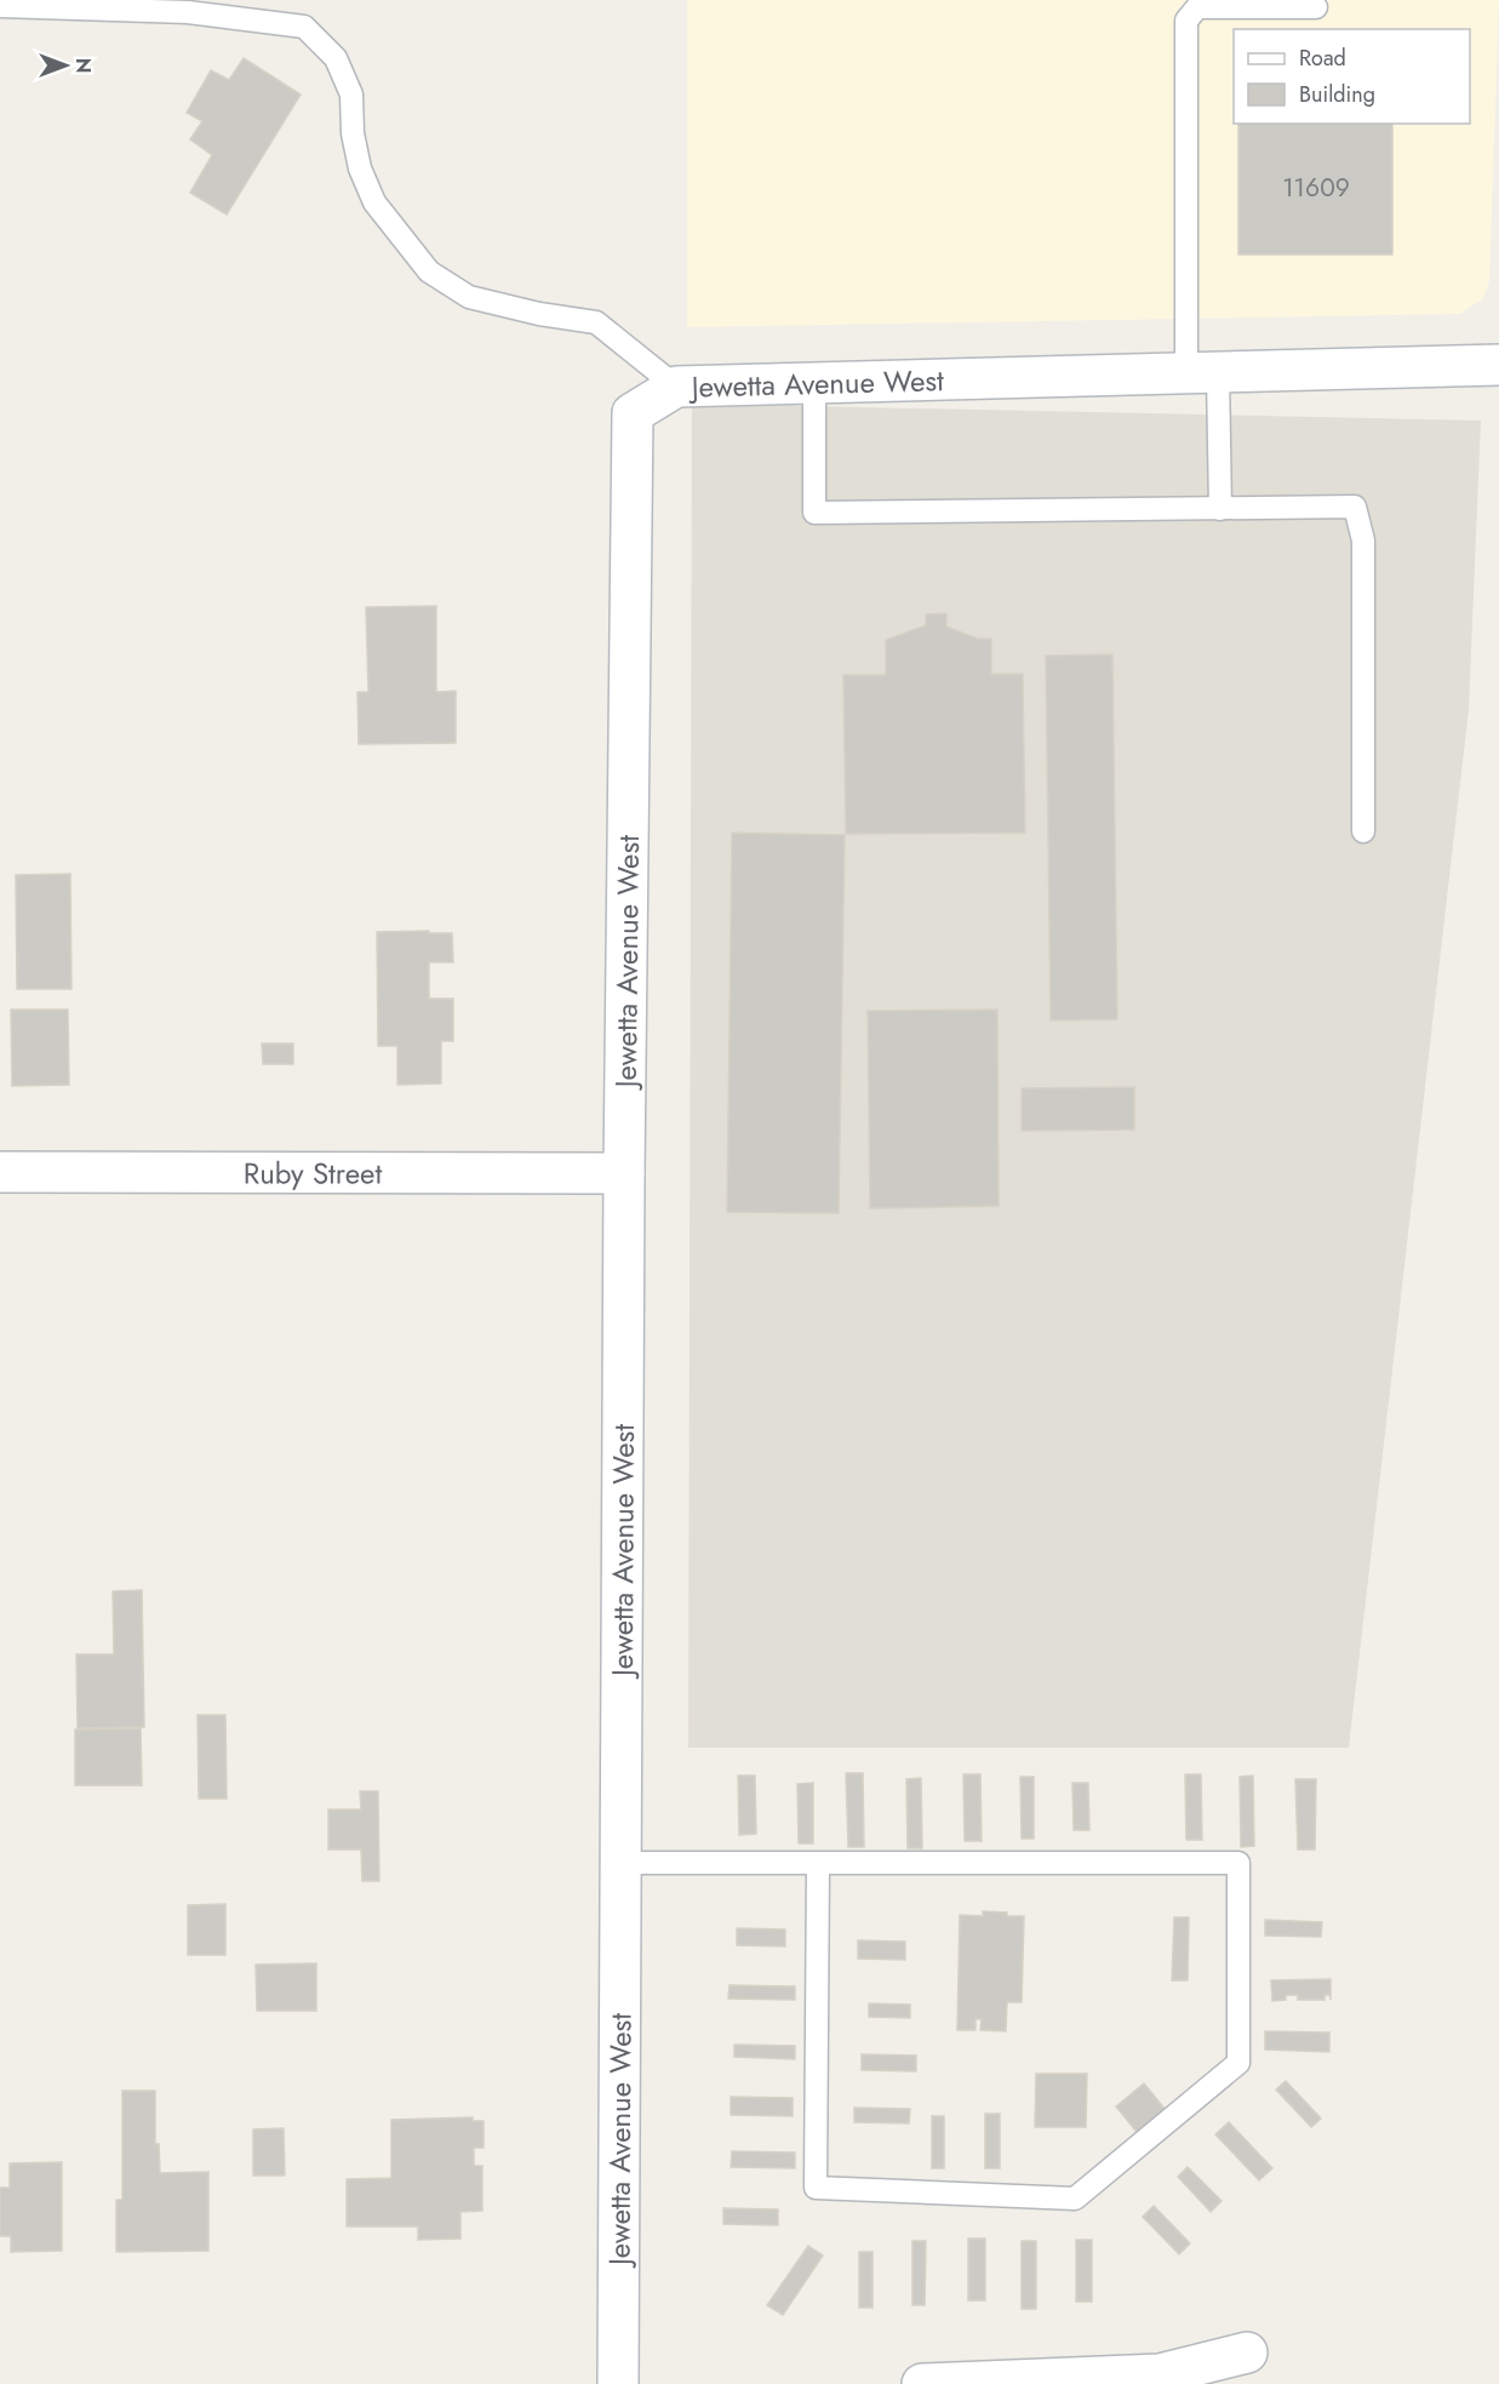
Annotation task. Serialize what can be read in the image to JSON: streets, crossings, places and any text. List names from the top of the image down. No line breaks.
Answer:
{"streets":{"street":["Jewetta Avenue West","Ruby Street"]},"crossings":[["Jewetta Avenue West","Ruby Street"]],"house_numbers":["11609"],"legend":["Road","Building"],"north":"right"}
